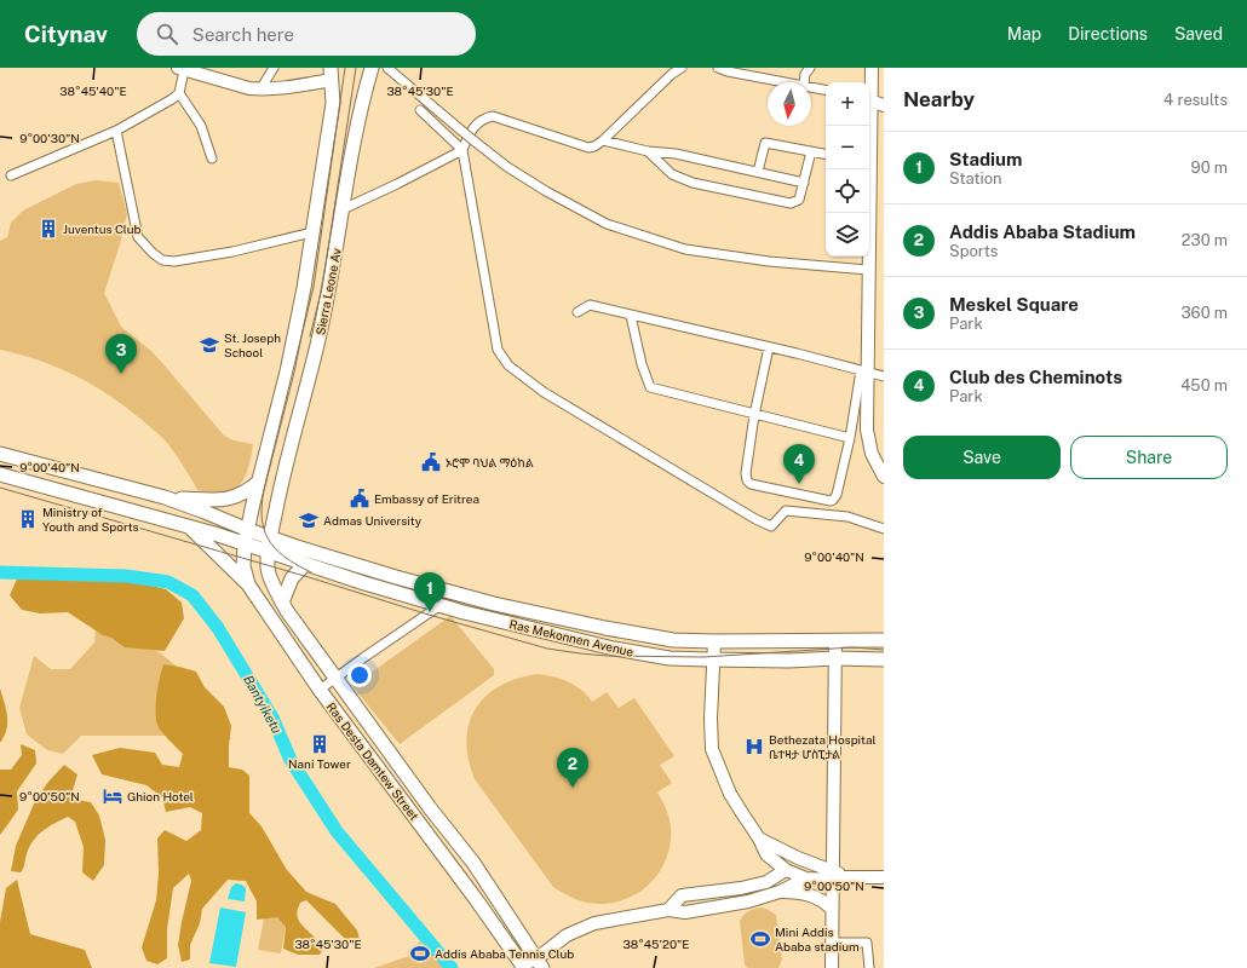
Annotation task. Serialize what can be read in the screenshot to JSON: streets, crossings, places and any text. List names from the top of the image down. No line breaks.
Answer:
{"streets":{"main road":["Sierra Leone Av","Ras Mekonnen Avenue","Ras Desta Damtew Street"]},"crossings":[["Sierra Leone Av","Ras Mekonnen Avenue"],["Sierra Leone Av","Ras Desta Damtew Street"],["Ras Mekonnen Avenue","Ras Desta Damtew Street"]],"water":["Bantyiketu"],"places":{"building":["Juventus Club","Ministry of Youth and Sports","Nani Tower"],"school or university":["St. Joseph School","Admas University"],"public building":["ኦሮሞ ባህል ማዕከል","Embassy of Eritrea"],"hospital":["Bethezata Hospital ቤተዛታ ሆስፒታል"],"hotel":["Ghion Hotel"],"sports":["Mini Addis Ababa stadium","Addis Ababa Tennis Club"]},"north":"bottom","page":{"header":"Citynav","search":"Search here","nav":["Map","Directions","Saved"],"heading":["Nearby","4 results"],"map_buttons":["+","−"],"list":[{"mark":"1","name":"Stadium","note":"Station","value":"90 m"},{"mark":"2","name":"Addis Ababa Stadium","note":"Sports","value":"230 m"},{"mark":"3","name":"Meskel Square","note":"Park","value":"360 m"},{"mark":"4","name":"Club des Cheminots","note":"Park","value":"450 m"}],"pins":["3","4","1","2"],"buttons":["Save","Share"]},"coordinates":["38°45'40\"E","38°45'30\"E","9°00'30\"N","9°00'40\"N","9°00'50\"N","38°45'20\"E"]}
